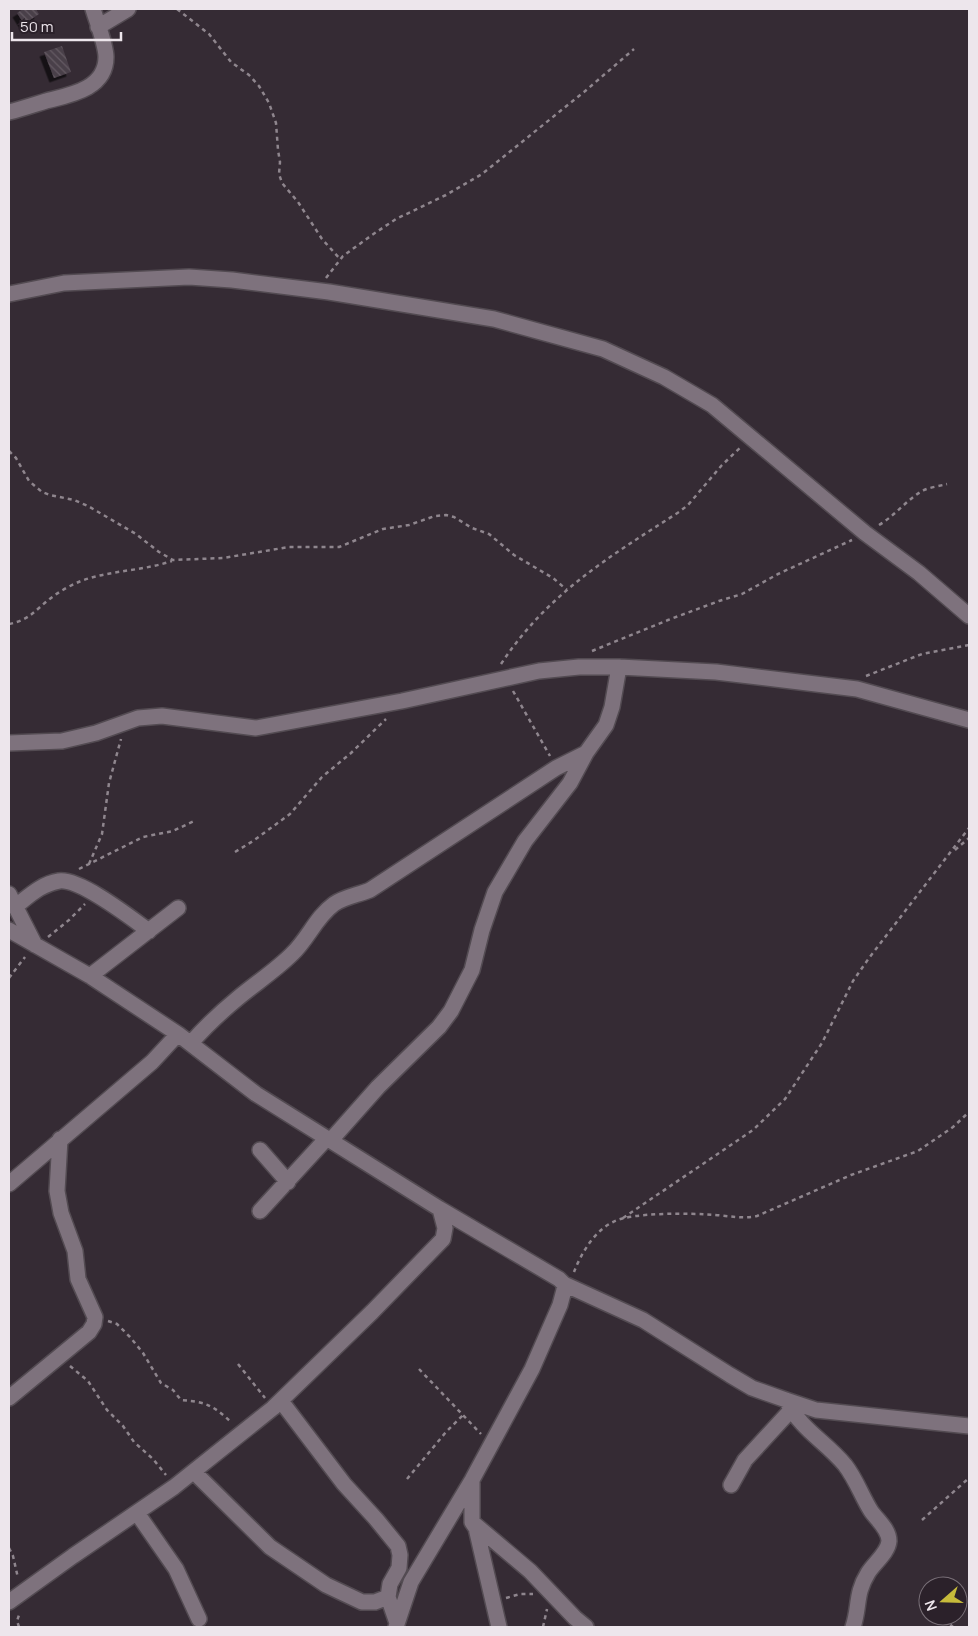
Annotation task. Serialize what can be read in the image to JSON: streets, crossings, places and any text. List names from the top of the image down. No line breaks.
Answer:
{"scale_bar":"50 m","north":"left"}
